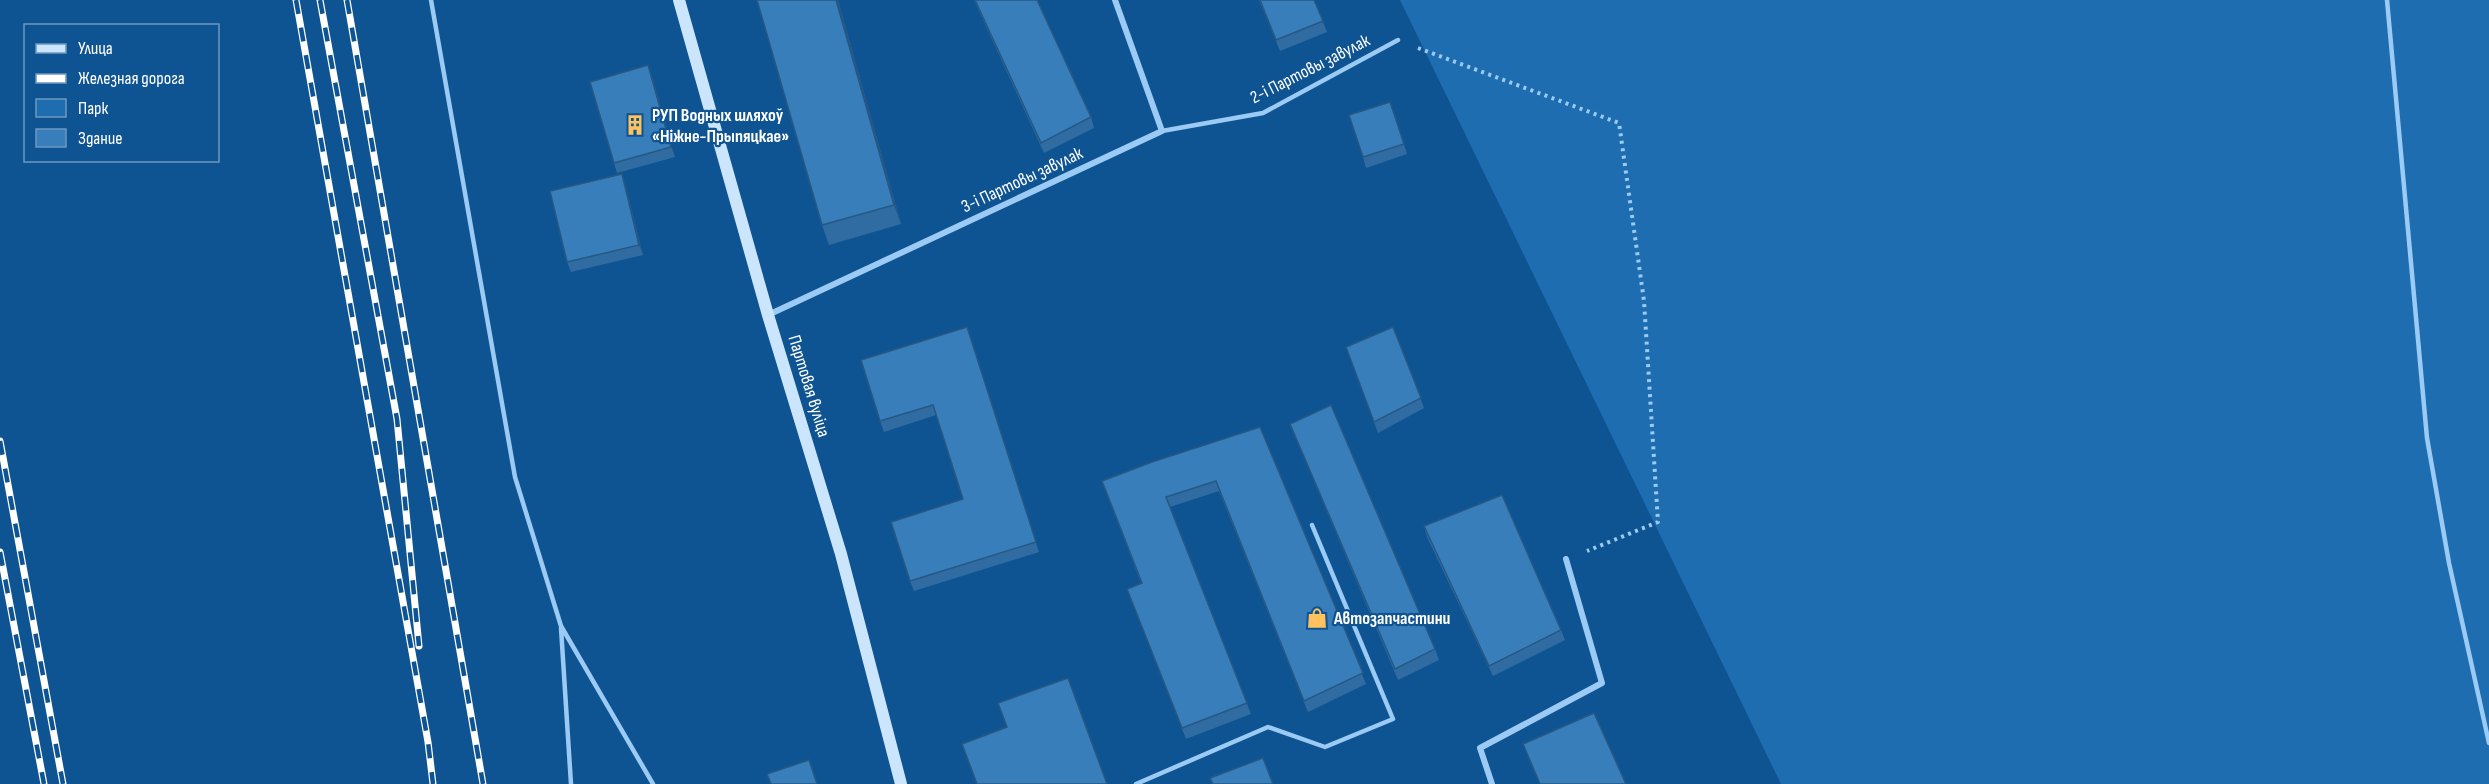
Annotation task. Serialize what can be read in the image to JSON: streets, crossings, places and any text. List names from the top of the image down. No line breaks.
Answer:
{"streets":{"street":["3-і Партовы завулак","Партовая вуліца"],"lane":["2-і Партовы завулак"]},"crossings":[["2-і Партовы завулак","3-і Партовы завулак"],["3-і Партовы завулак","Партовая вуліца"]],"places":{"building":["РУП Водных шляхоў «Ніжне-Прыпяцкае»"],"shop":["Автозапчастини"]},"legend":["Улица","Железная дорога","Парк","Здание"]}
